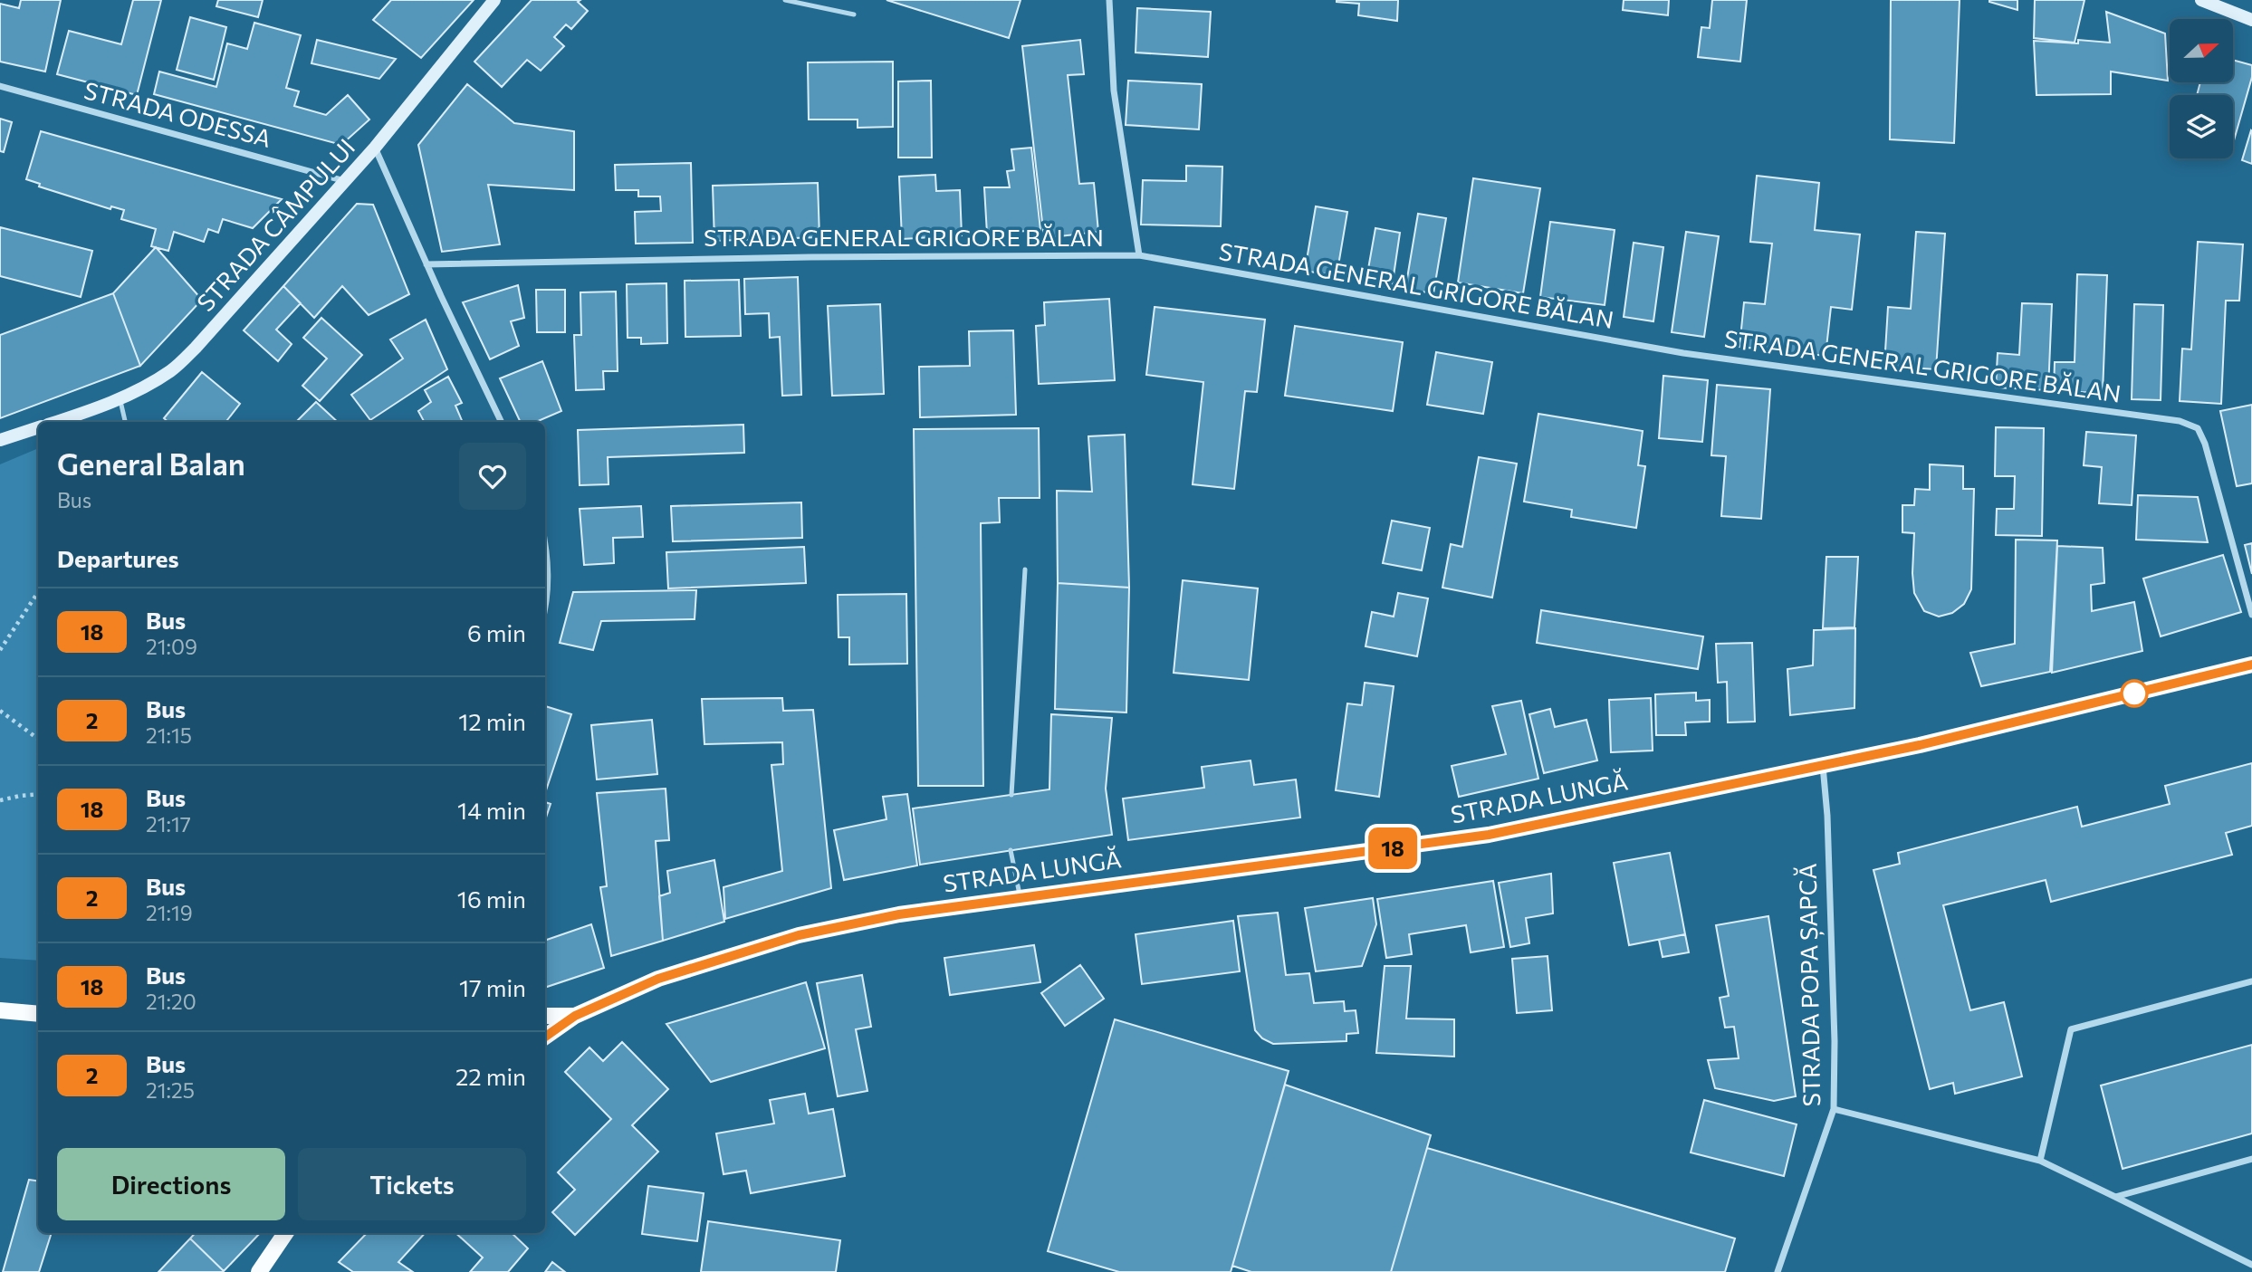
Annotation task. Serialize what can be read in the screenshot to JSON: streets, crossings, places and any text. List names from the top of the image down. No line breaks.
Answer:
{"streets":{"main road":["STRADA LUNGĂ"],"street":["STRADA ODESSA","STRADA CÂMPULUI","STRADA GENERAL GRIGORE BĂLAN","STRADA POPA ȘAPCĂ"]},"crossings":[["STRADA ODESSA","STRADA CÂMPULUI"],["STRADA LUNGĂ","STRADA POPA ȘAPCĂ"]],"lines":["bus line 18"],"north":"right","page":{"on_map":"18","heading":[["General Balan","Bus"],"Departures"],"list":[{"mark":"18","name":"Bus","note":"21:09","value":"6 min"},{"mark":"2","name":"Bus","note":"21:15","value":"12 min"},{"mark":"18","name":"Bus","note":"21:17","value":"14 min"},{"mark":"2","name":"Bus","note":"21:19","value":"16 min"},{"mark":"18","name":"Bus","note":"21:20","value":"17 min"},{"mark":"2","name":"Bus","note":"21:25","value":"22 min"}],"buttons":["Directions","Tickets"]}}
